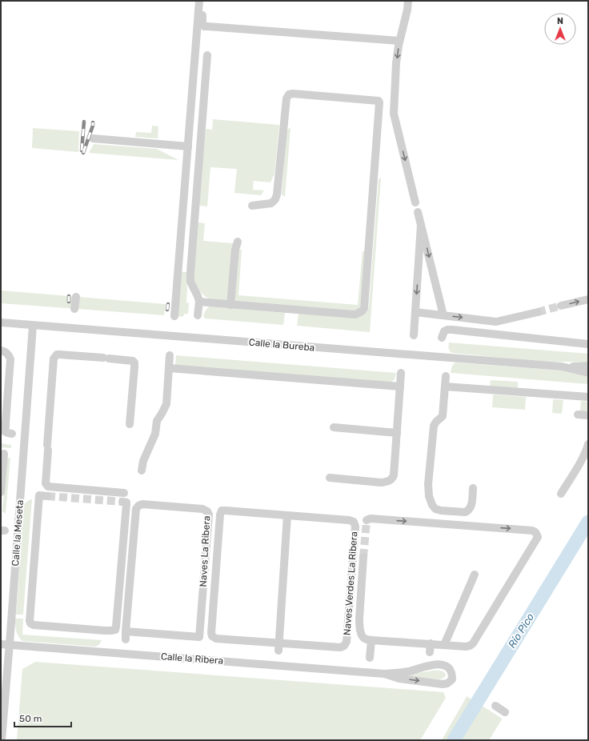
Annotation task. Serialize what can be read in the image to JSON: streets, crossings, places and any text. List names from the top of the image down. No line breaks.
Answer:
{"streets":{"street":["Calle la Bureba","Calle la Meseta","Naves La Ribera","Naves Verdes La Ribera","Calle la Ribera"]},"crossings":[["Calle la Bureba","Calle la Meseta"],["Calle la Meseta","Calle la Ribera"]],"water":["Río Pico"],"scale_bar":"50 m","north":"top"}
